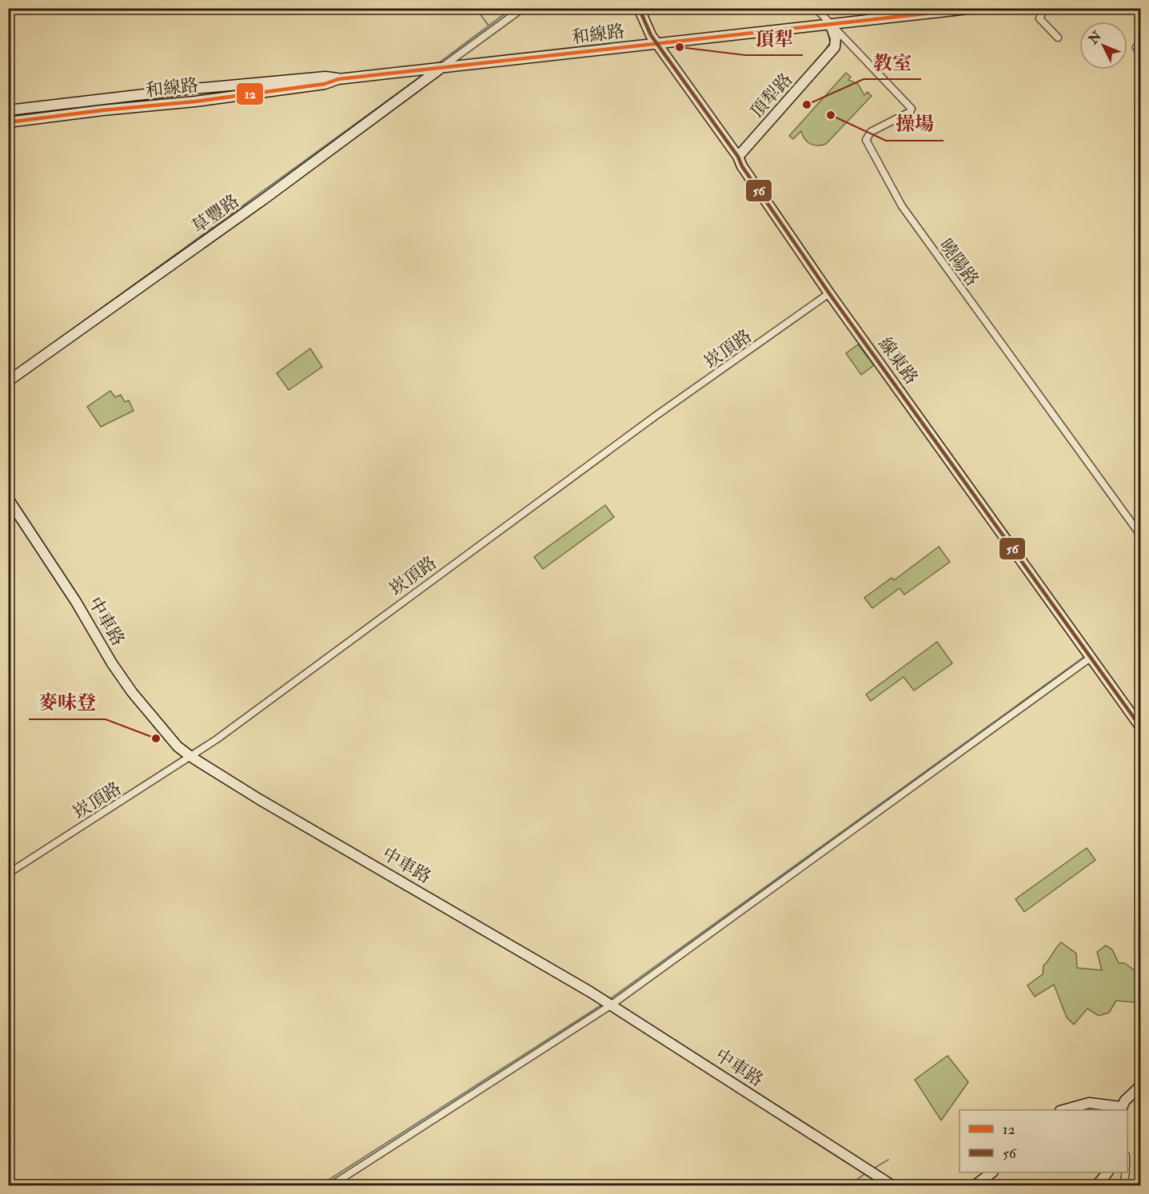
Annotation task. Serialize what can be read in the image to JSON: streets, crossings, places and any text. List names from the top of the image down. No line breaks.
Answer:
{"streets":{"street":["和線路","頂犁路","草豐路","曉陽路","崁頂路","線東路","中車路"]},"crossings":[["和線路","頂犁路"],["和線路","草豐路"],["和線路","曉陽路"],["和線路","線東路"],["頂犁路","曉陽路"],["頂犁路","線東路"],["崁頂路","線東路"],["崁頂路","中車路"]],"places":["頂犁","教室","操場","麥味登"],"lines":["transit line 12","transit line 56"],"legend":["12","56"],"north":"top left"}
